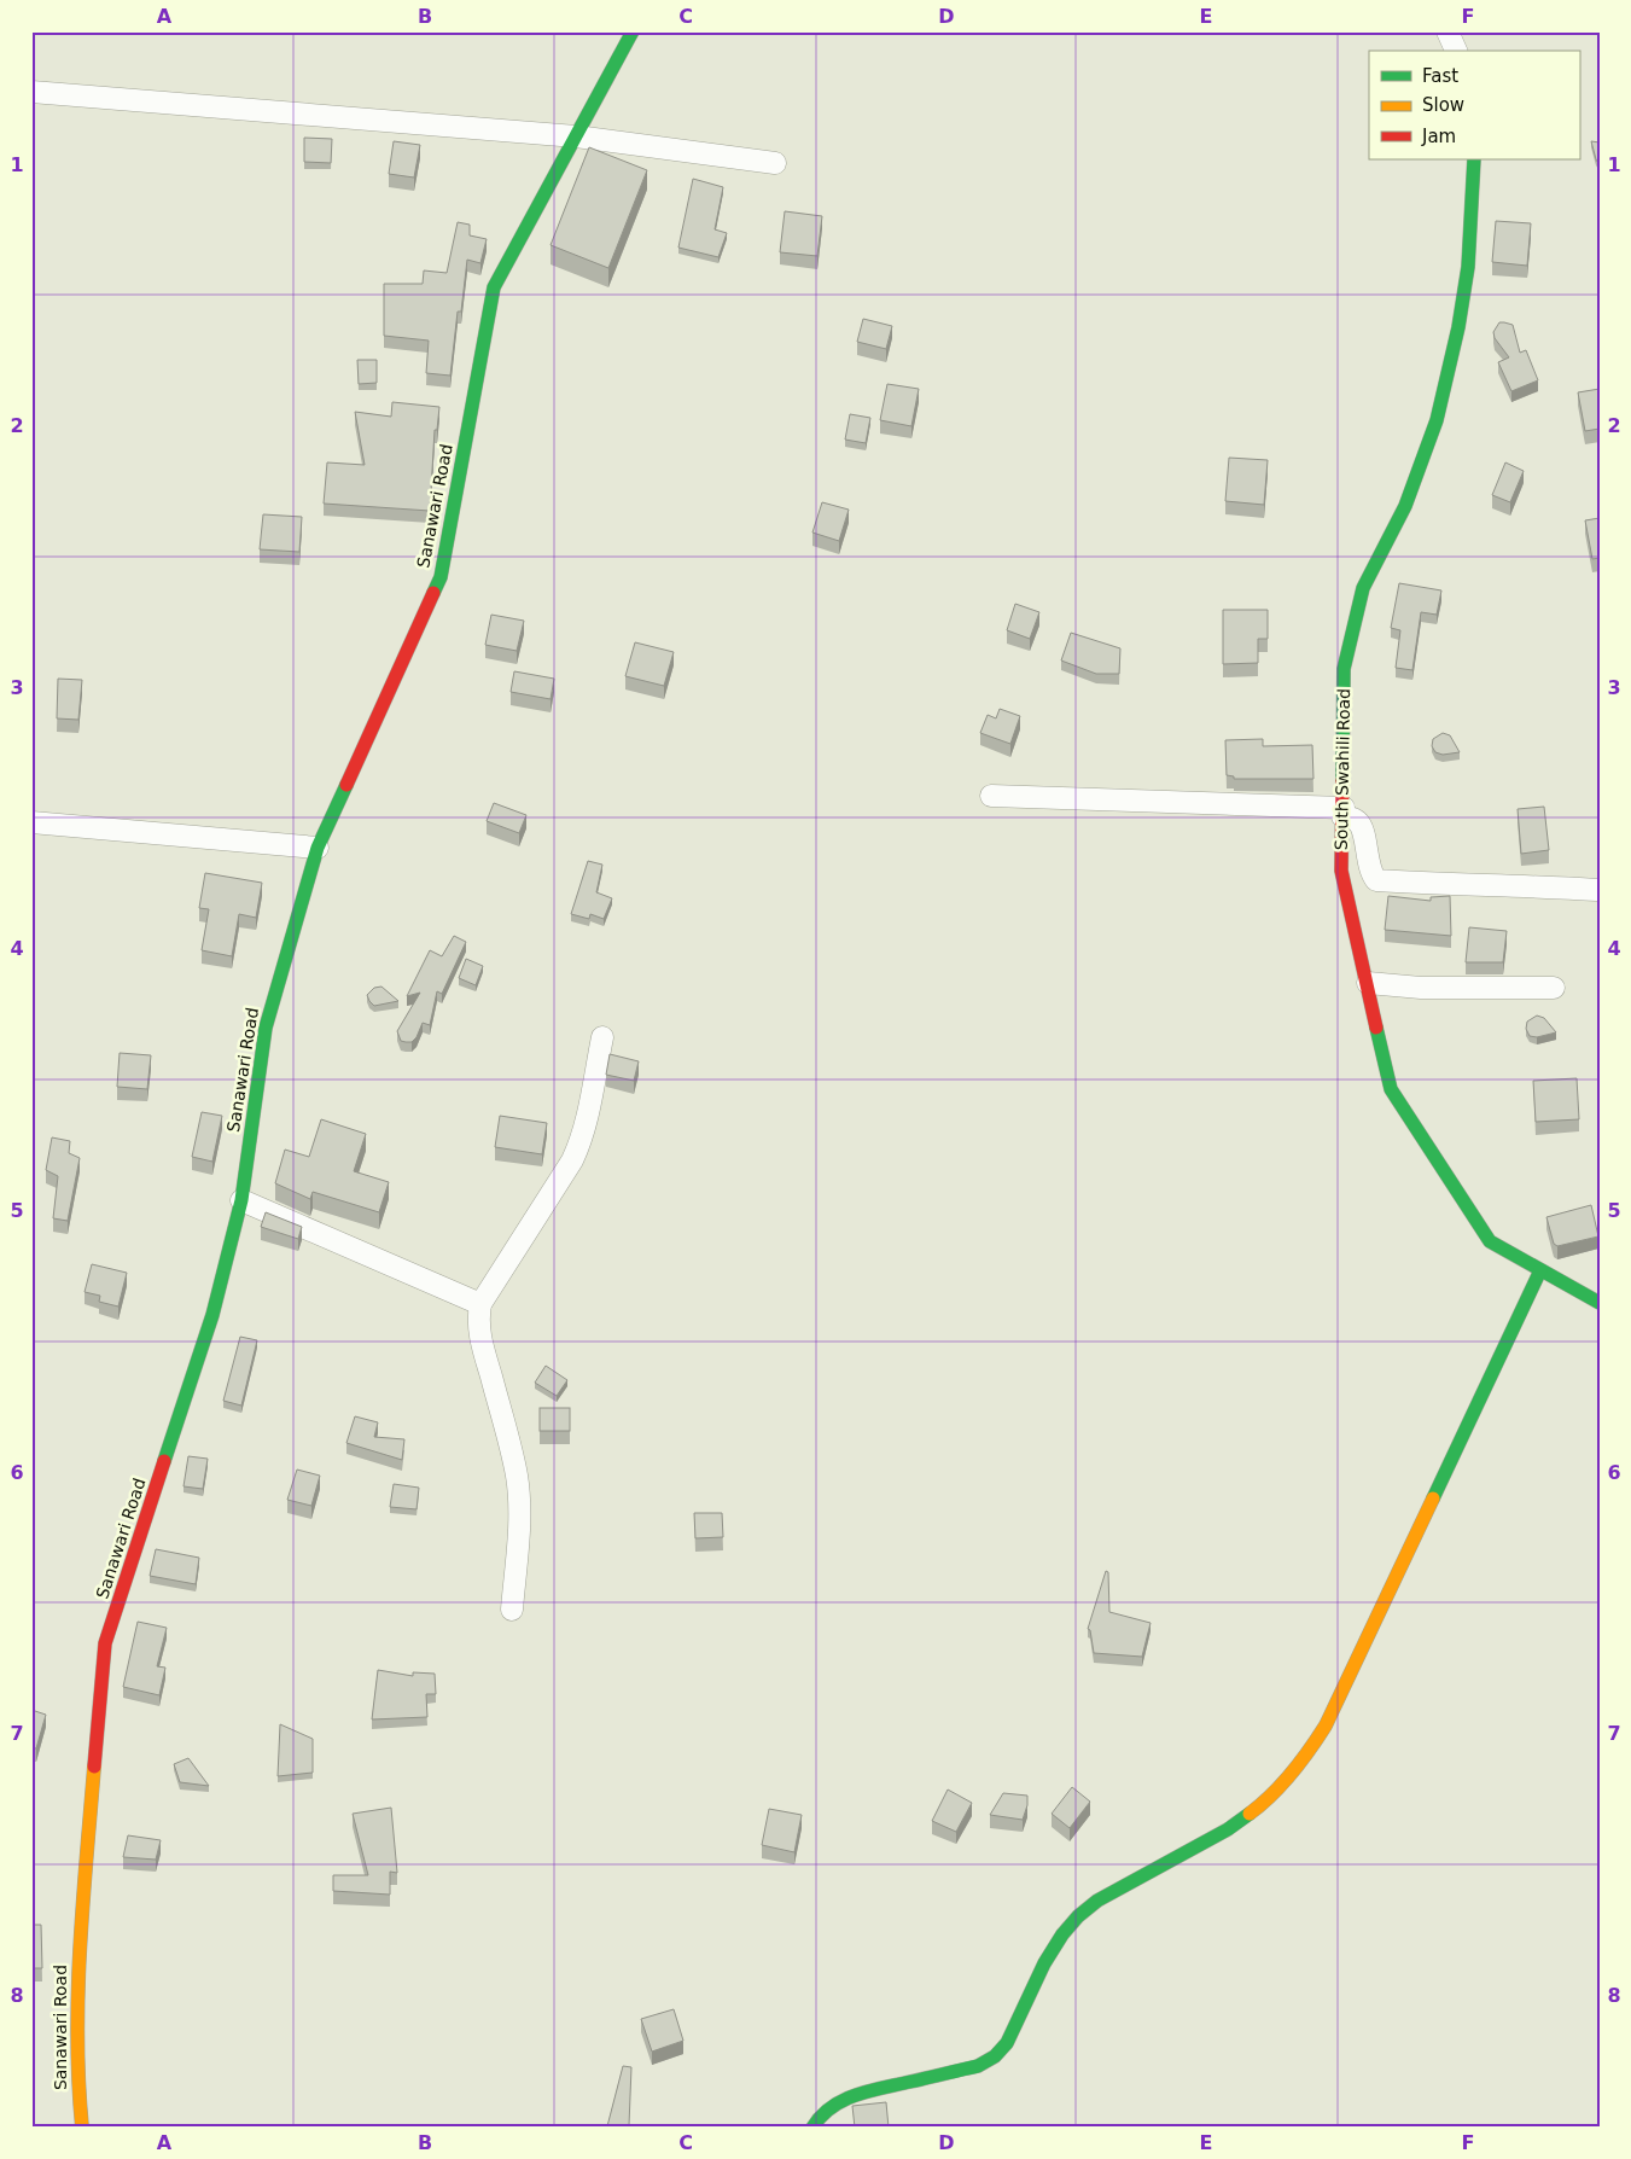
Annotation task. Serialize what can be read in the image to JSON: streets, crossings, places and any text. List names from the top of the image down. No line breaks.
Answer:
{"streets":{"street":["Sanawari Road","South Swahili Road"]},"legend":["Fast","Slow","Jam"],"grid":{"columns":["A","B","C","D","E","F"],"rows":["1","2","3","4","5","6","7","8"]}}
